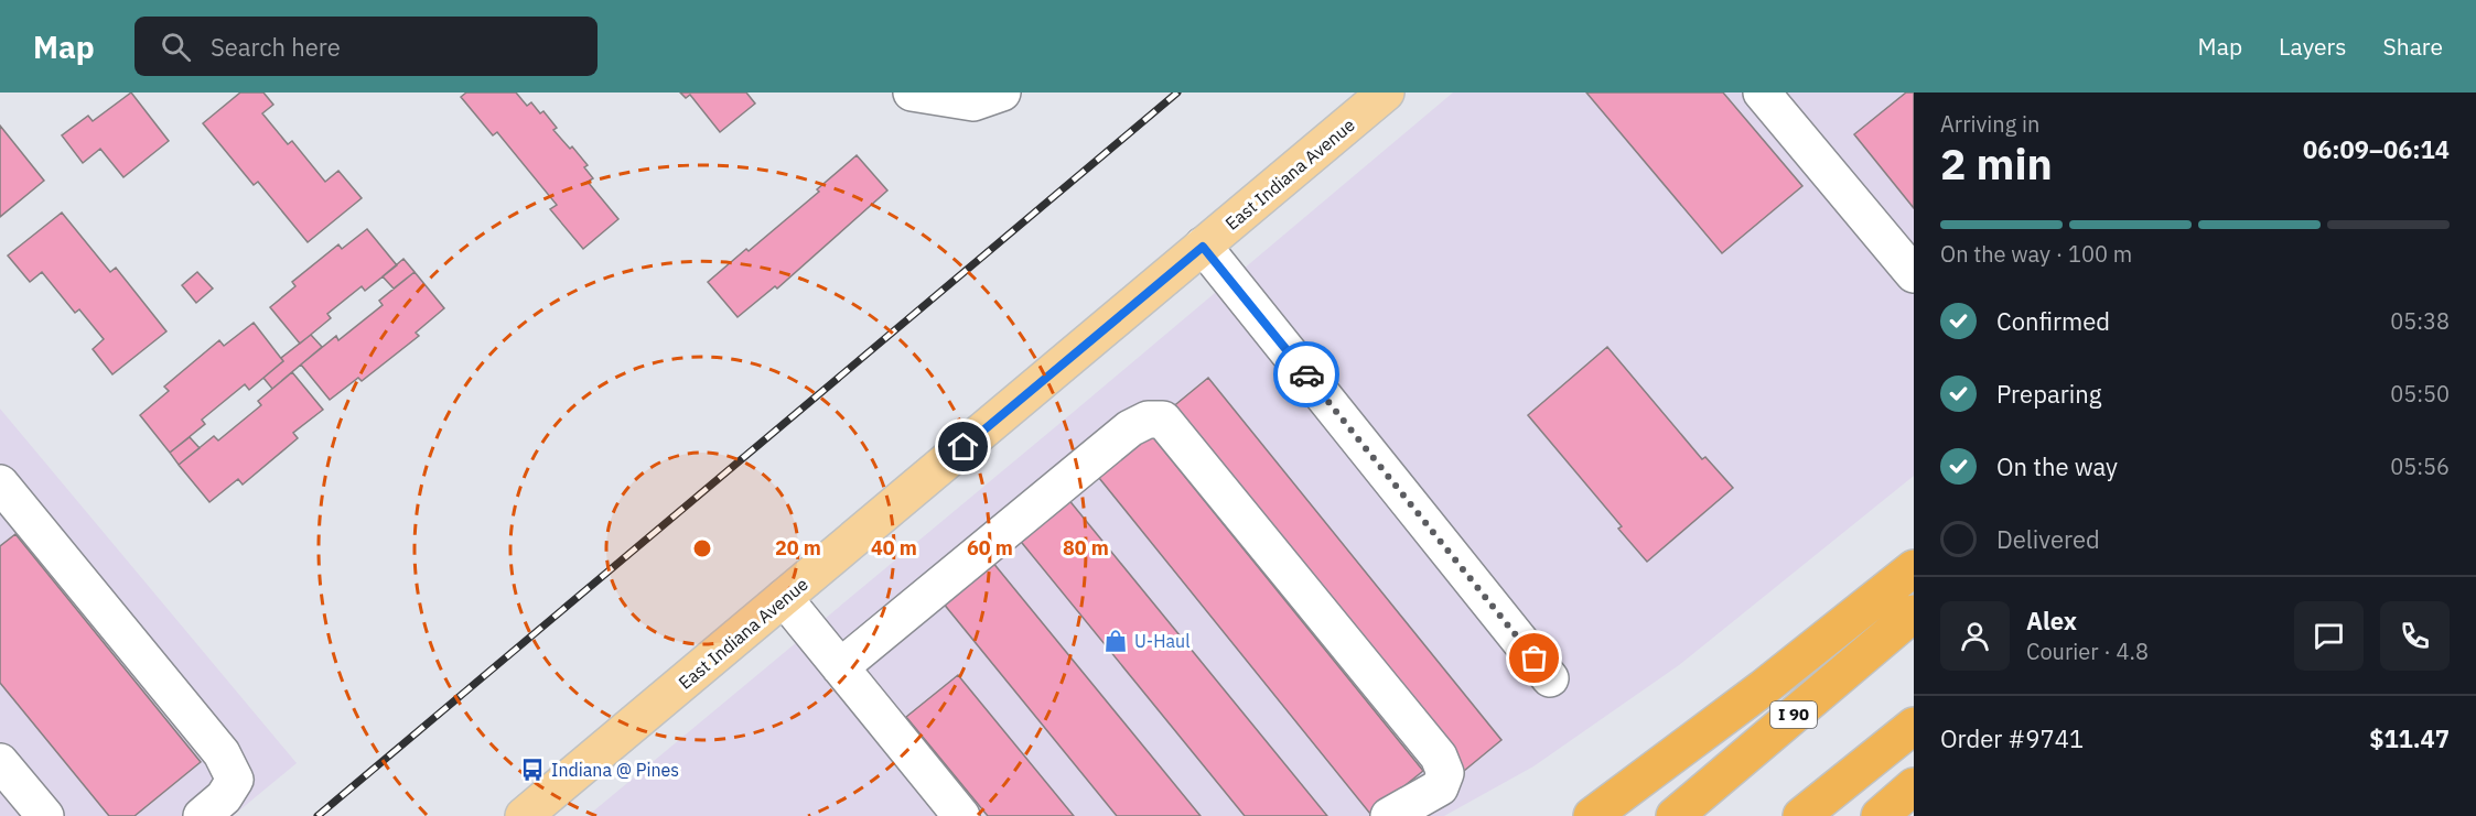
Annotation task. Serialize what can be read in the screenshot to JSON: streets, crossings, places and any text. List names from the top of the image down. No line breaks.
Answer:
{"streets":{"highway":["I 90"],"main road":["East Indiana Avenue"]},"places":{"shop":["U-Haul"],"bus stop":["Indiana @ Pines"]},"page":{"header":"Map","search":"Search here","nav":["Map","Layers","Share"],"heading":["2 min","Arriving in","06:09–06:14"],"panel":["Alex","Courier · 4.8","Order #9741","$11.47"],"bar":"On the way · 100 m","list":[["Confirmed","05:38"],["Preparing","05:50"],["On the way","05:56"],"Delivered"]},"rings":["20 m","40 m","60 m","80 m"]}
